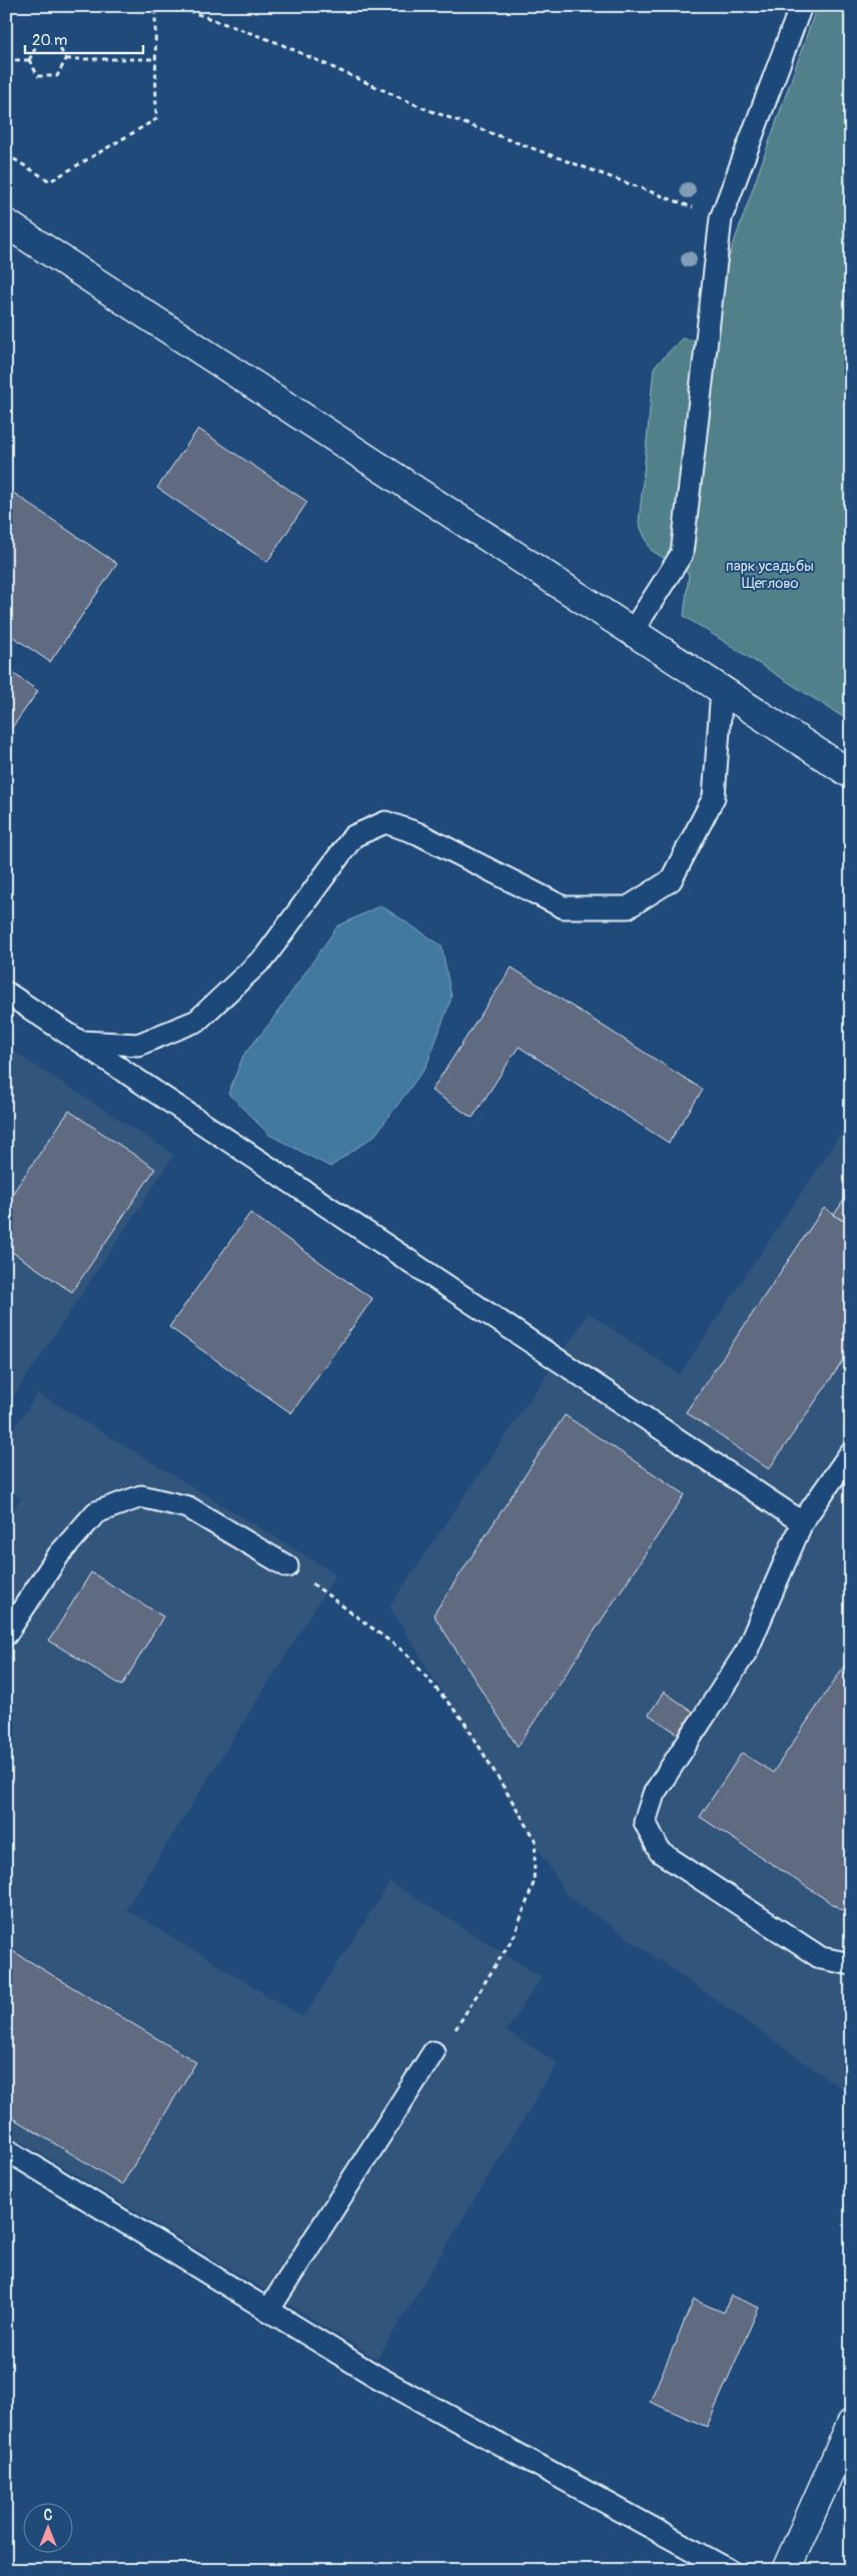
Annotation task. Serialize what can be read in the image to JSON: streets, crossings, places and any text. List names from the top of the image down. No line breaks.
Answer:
{"parks":["парк усадьбы Щеглово"],"scale_bar":"20 m","north":"top"}
